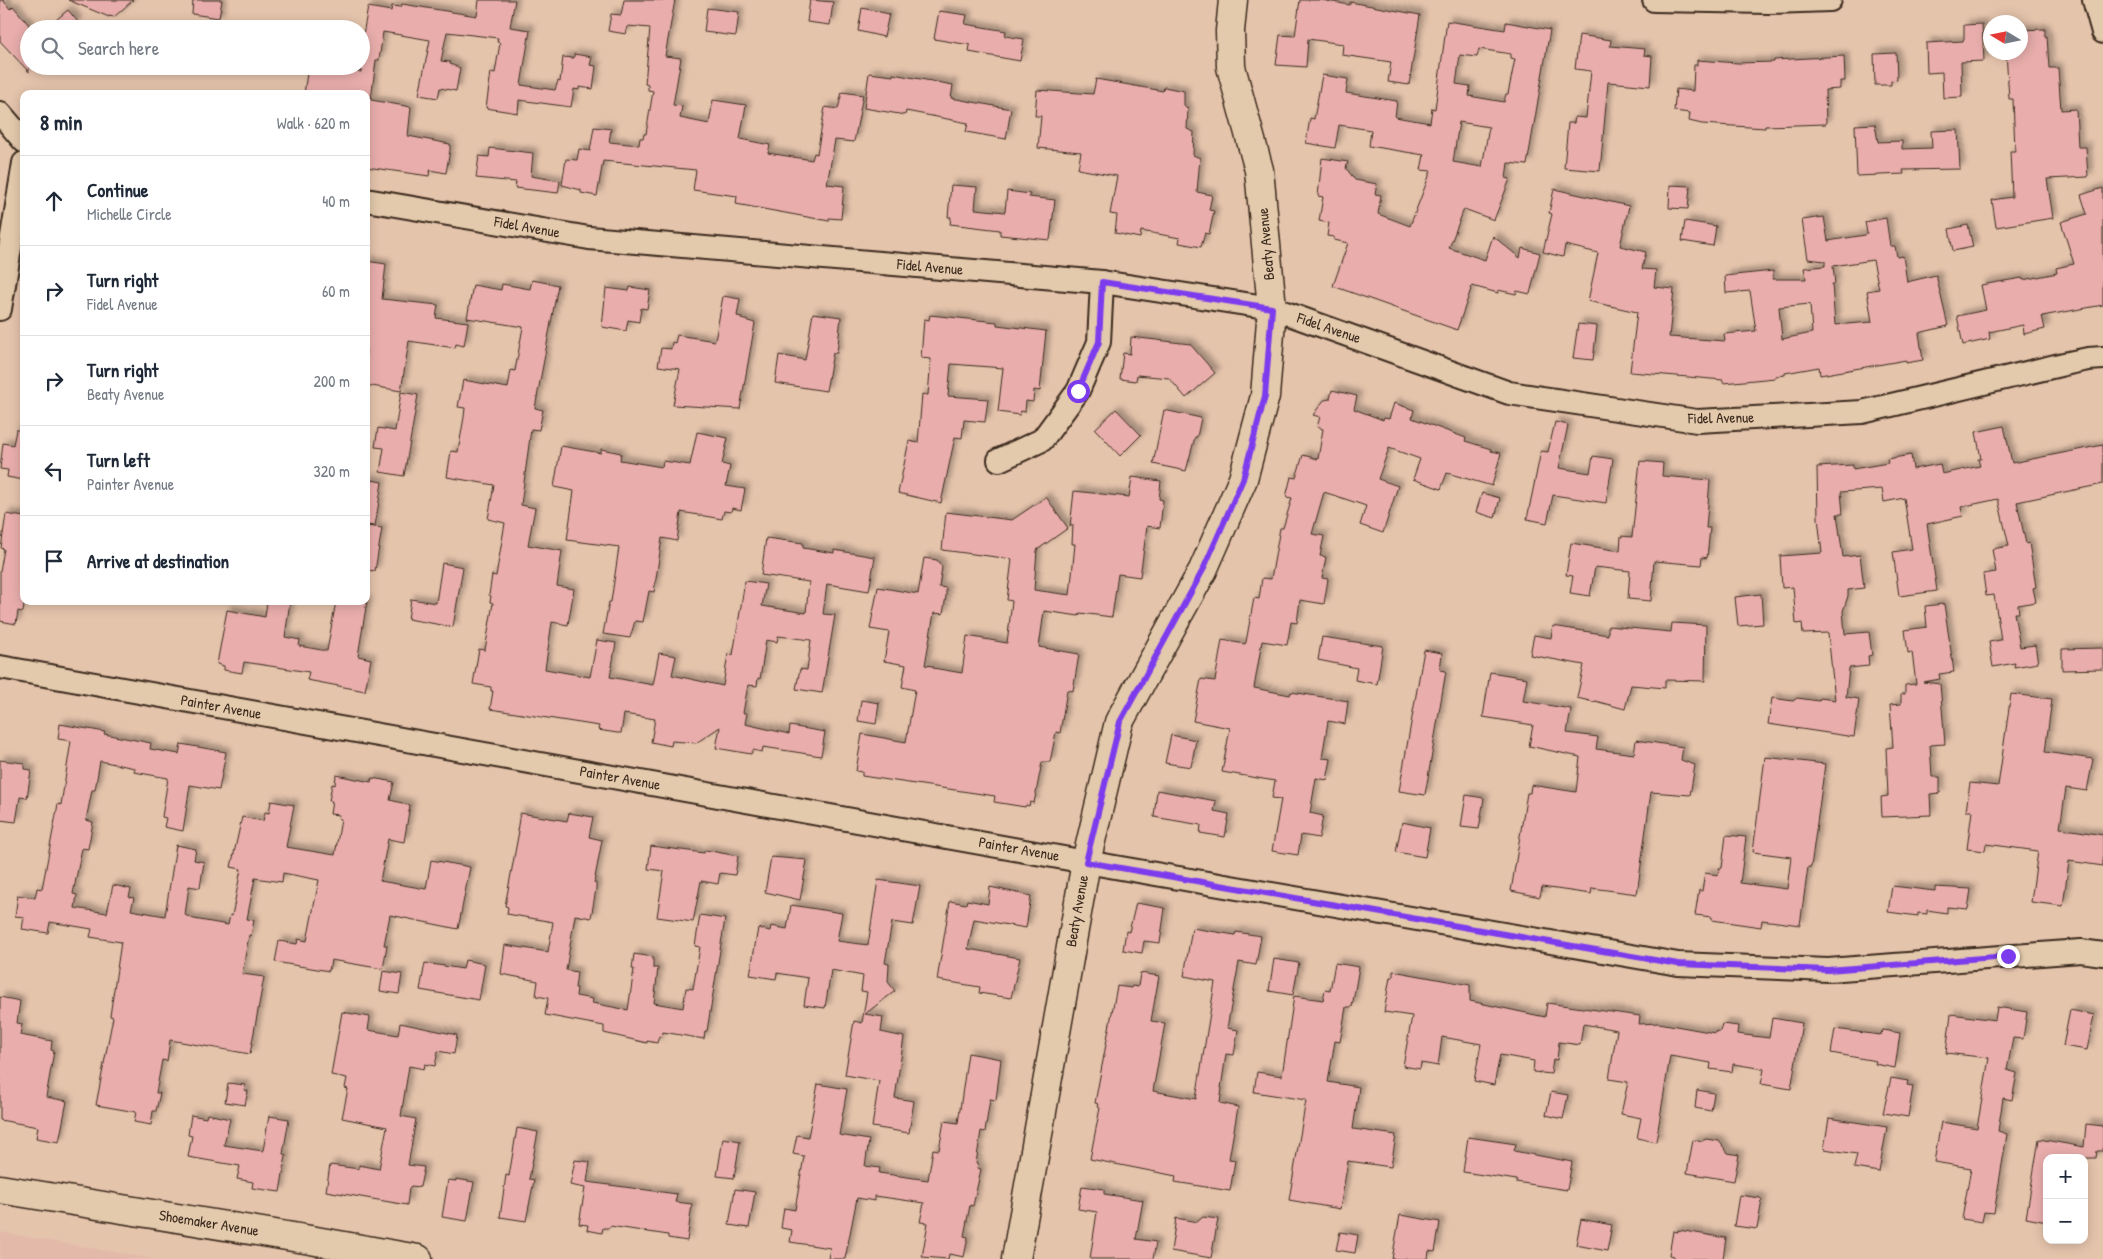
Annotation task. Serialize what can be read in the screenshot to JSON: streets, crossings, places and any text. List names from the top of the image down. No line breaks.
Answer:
{"streets":{"street":["Fidel Avenue","Beaty Avenue","Painter Avenue","Shoemaker Avenue"]},"crossings":[["Fidel Avenue","Beaty Avenue"],["Beaty Avenue","Painter Avenue"]],"north":"left","page":{"search":"Search here","heading":["8 min","Walk · 620 m"],"list":[["Continue","Michelle Circle","40 m"],["Turn right","Fidel Avenue","60 m"],["Turn right","Beaty Avenue","200 m"],["Turn left","Painter Avenue","320 m"],"Arrive at destination"],"map_buttons":["+","−"]}}
